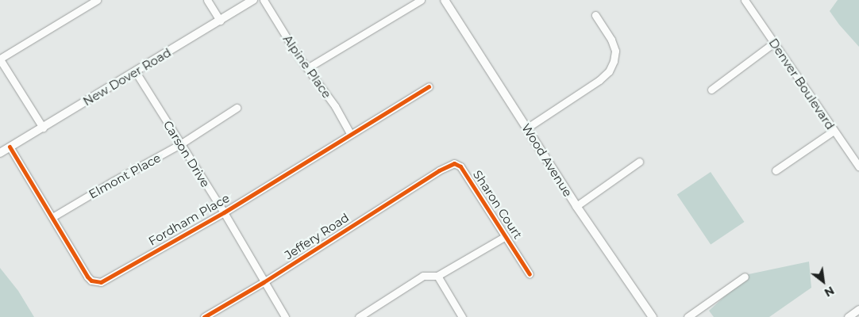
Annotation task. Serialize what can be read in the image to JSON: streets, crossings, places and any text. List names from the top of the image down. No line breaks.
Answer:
{"streets":{"street":["Alpine Place","New Dover Road","Denver Boulevard","Carson Drive","Wood Avenue","Elmont Place","Sharon Court","Fordham Place","Jeffery Road"]},"crossings":[["Alpine Place","Fordham Place"],["New Dover Road","Carson Drive"],["New Dover Road","Fordham Place"],["Carson Drive","Elmont Place"],["Carson Drive","Fordham Place"],["Carson Drive","Jeffery Road"],["Elmont Place","Fordham Place"],["Sharon Court","Jeffery Road"]],"north":"bottom right"}
